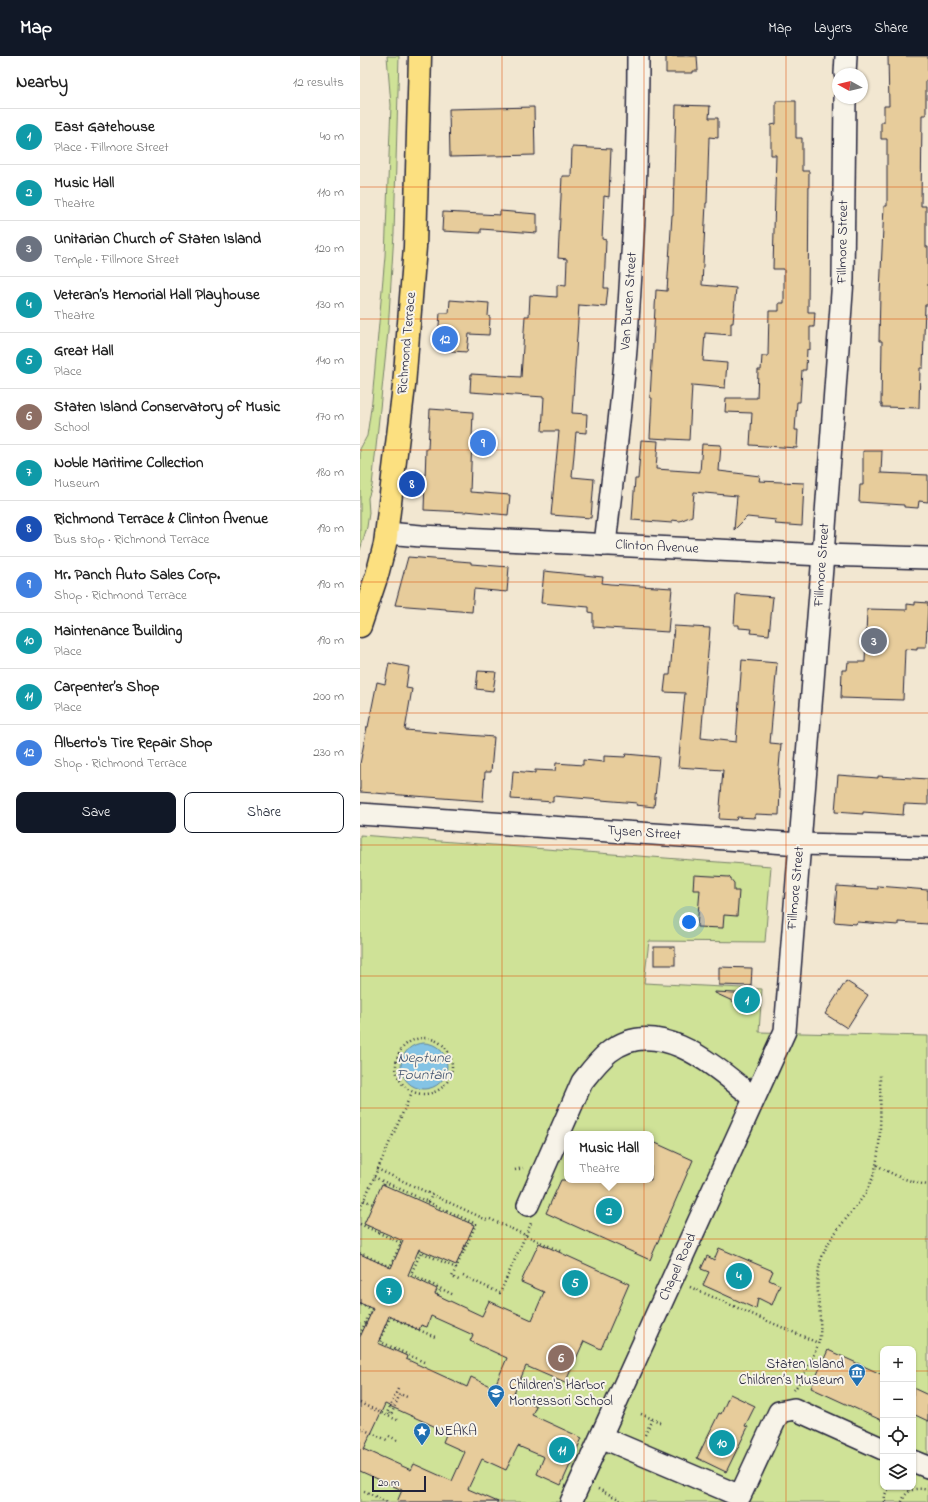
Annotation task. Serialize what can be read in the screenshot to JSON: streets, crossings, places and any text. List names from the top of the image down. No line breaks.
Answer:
{"streets":{"main road":["Richmond Terrace"],"street":["Fillmore Street","Van Buren Street","Clinton Avenue","Tysen Street","Chapel Road"]},"crossings":[["Fillmore Street","Clinton Avenue"],["Fillmore Street","Tysen Street"],["Fillmore Street","Chapel Road"],["Van Buren Street","Clinton Avenue"],["Richmond Terrace","Clinton Avenue"]],"water":["Neptune Fountain"],"places":{"museum":["Staten Island Children’s Museum"],"school or university":["Children's Harbor Montessori School"],"place":["NEAKA"]},"scale_bar":"20 m","north":"left","page":{"header":"Map","nav":["Map","Layers","Share"],"heading":["Nearby","12 results"],"list":[{"mark":"1","name":"East Gatehouse","note":"Place · Fillmore Street","value":"40 m"},{"mark":"2","name":"Music Hall","note":"Theatre","value":"110 m"},{"mark":"3","name":"Unitarian Church of Staten Island","note":"Temple · Fillmore Street","value":"120 m"},{"mark":"4","name":"Veteran’s Memorial Hall Playhouse","note":"Theatre","value":"130 m"},{"mark":"5","name":"Great Hall","note":"Place","value":"140 m"},{"mark":"6","name":"Staten Island Conservatory of Music","note":"School","value":"170 m"},{"mark":"7","name":"Noble Maritime Collection","note":"Museum","value":"180 m"},{"mark":"8","name":"Richmond Terrace & Clinton Avenue","note":"Bus stop · Richmond Terrace","value":"190 m"},{"mark":"9","name":"Mr. Panch Auto Sales Corp.","note":"Shop · Richmond Terrace","value":"190 m"},{"mark":"10","name":"Maintenance Building","note":"Place","value":"190 m"},{"mark":"11","name":"Carpenter’s Shop","note":"Place","value":"200 m"},{"mark":"12","name":"Alberto's Tire Repair Shop","note":"Shop · Richmond Terrace","value":"230 m"}],"pins":["12","9","8","3","1","2","4","5","7","6","10","11"],"buttons":["Save","Share"],"popup":["Music Hall","Theatre"],"map_buttons":["+","−"],"scale":"20 m"}}
